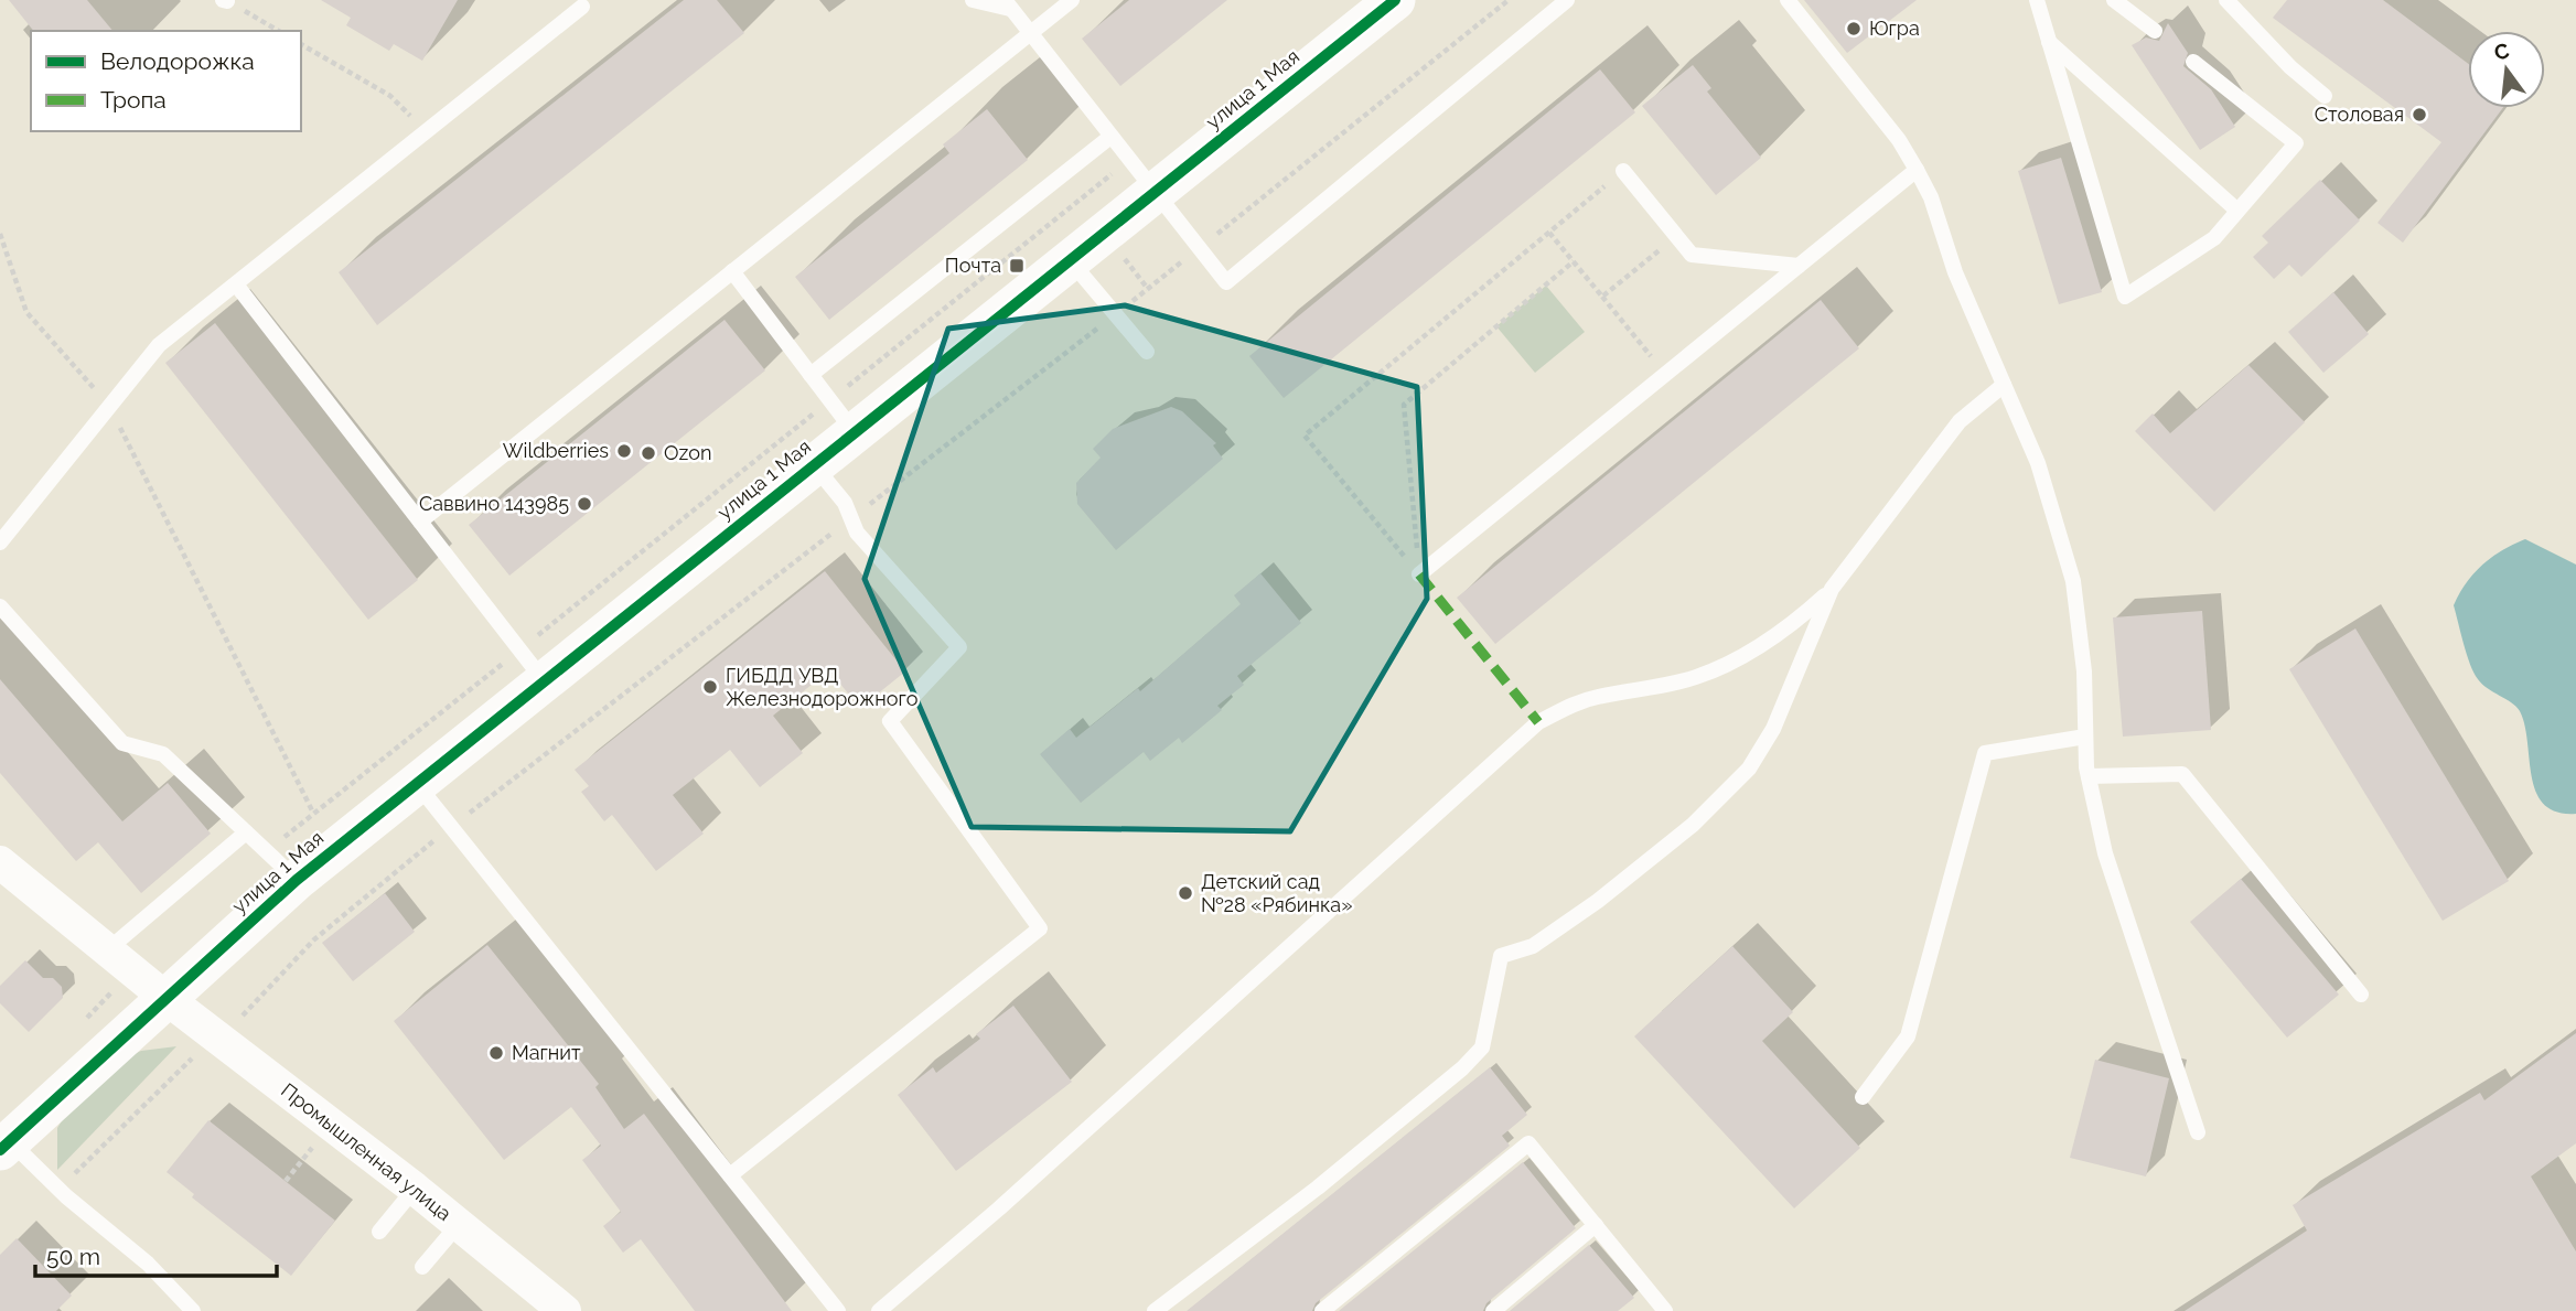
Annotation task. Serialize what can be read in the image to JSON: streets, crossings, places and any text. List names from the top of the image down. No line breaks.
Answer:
{"streets":{"street":["улица 1 Мая","Промышленная улица"]},"crossings":[["улица 1 Мая","Промышленная улица"]],"places":{"other":["Югра","Столовая","Wildberries","Ozon","Саввино 143985","ГИБДД УВД Железнодорожного","Детский сад №28 «Рябинка»","Магнит"],"transit":["Почта"]},"legend":["Велодорожка","Тропа"],"scale_bar":"50 m","north":"top"}
